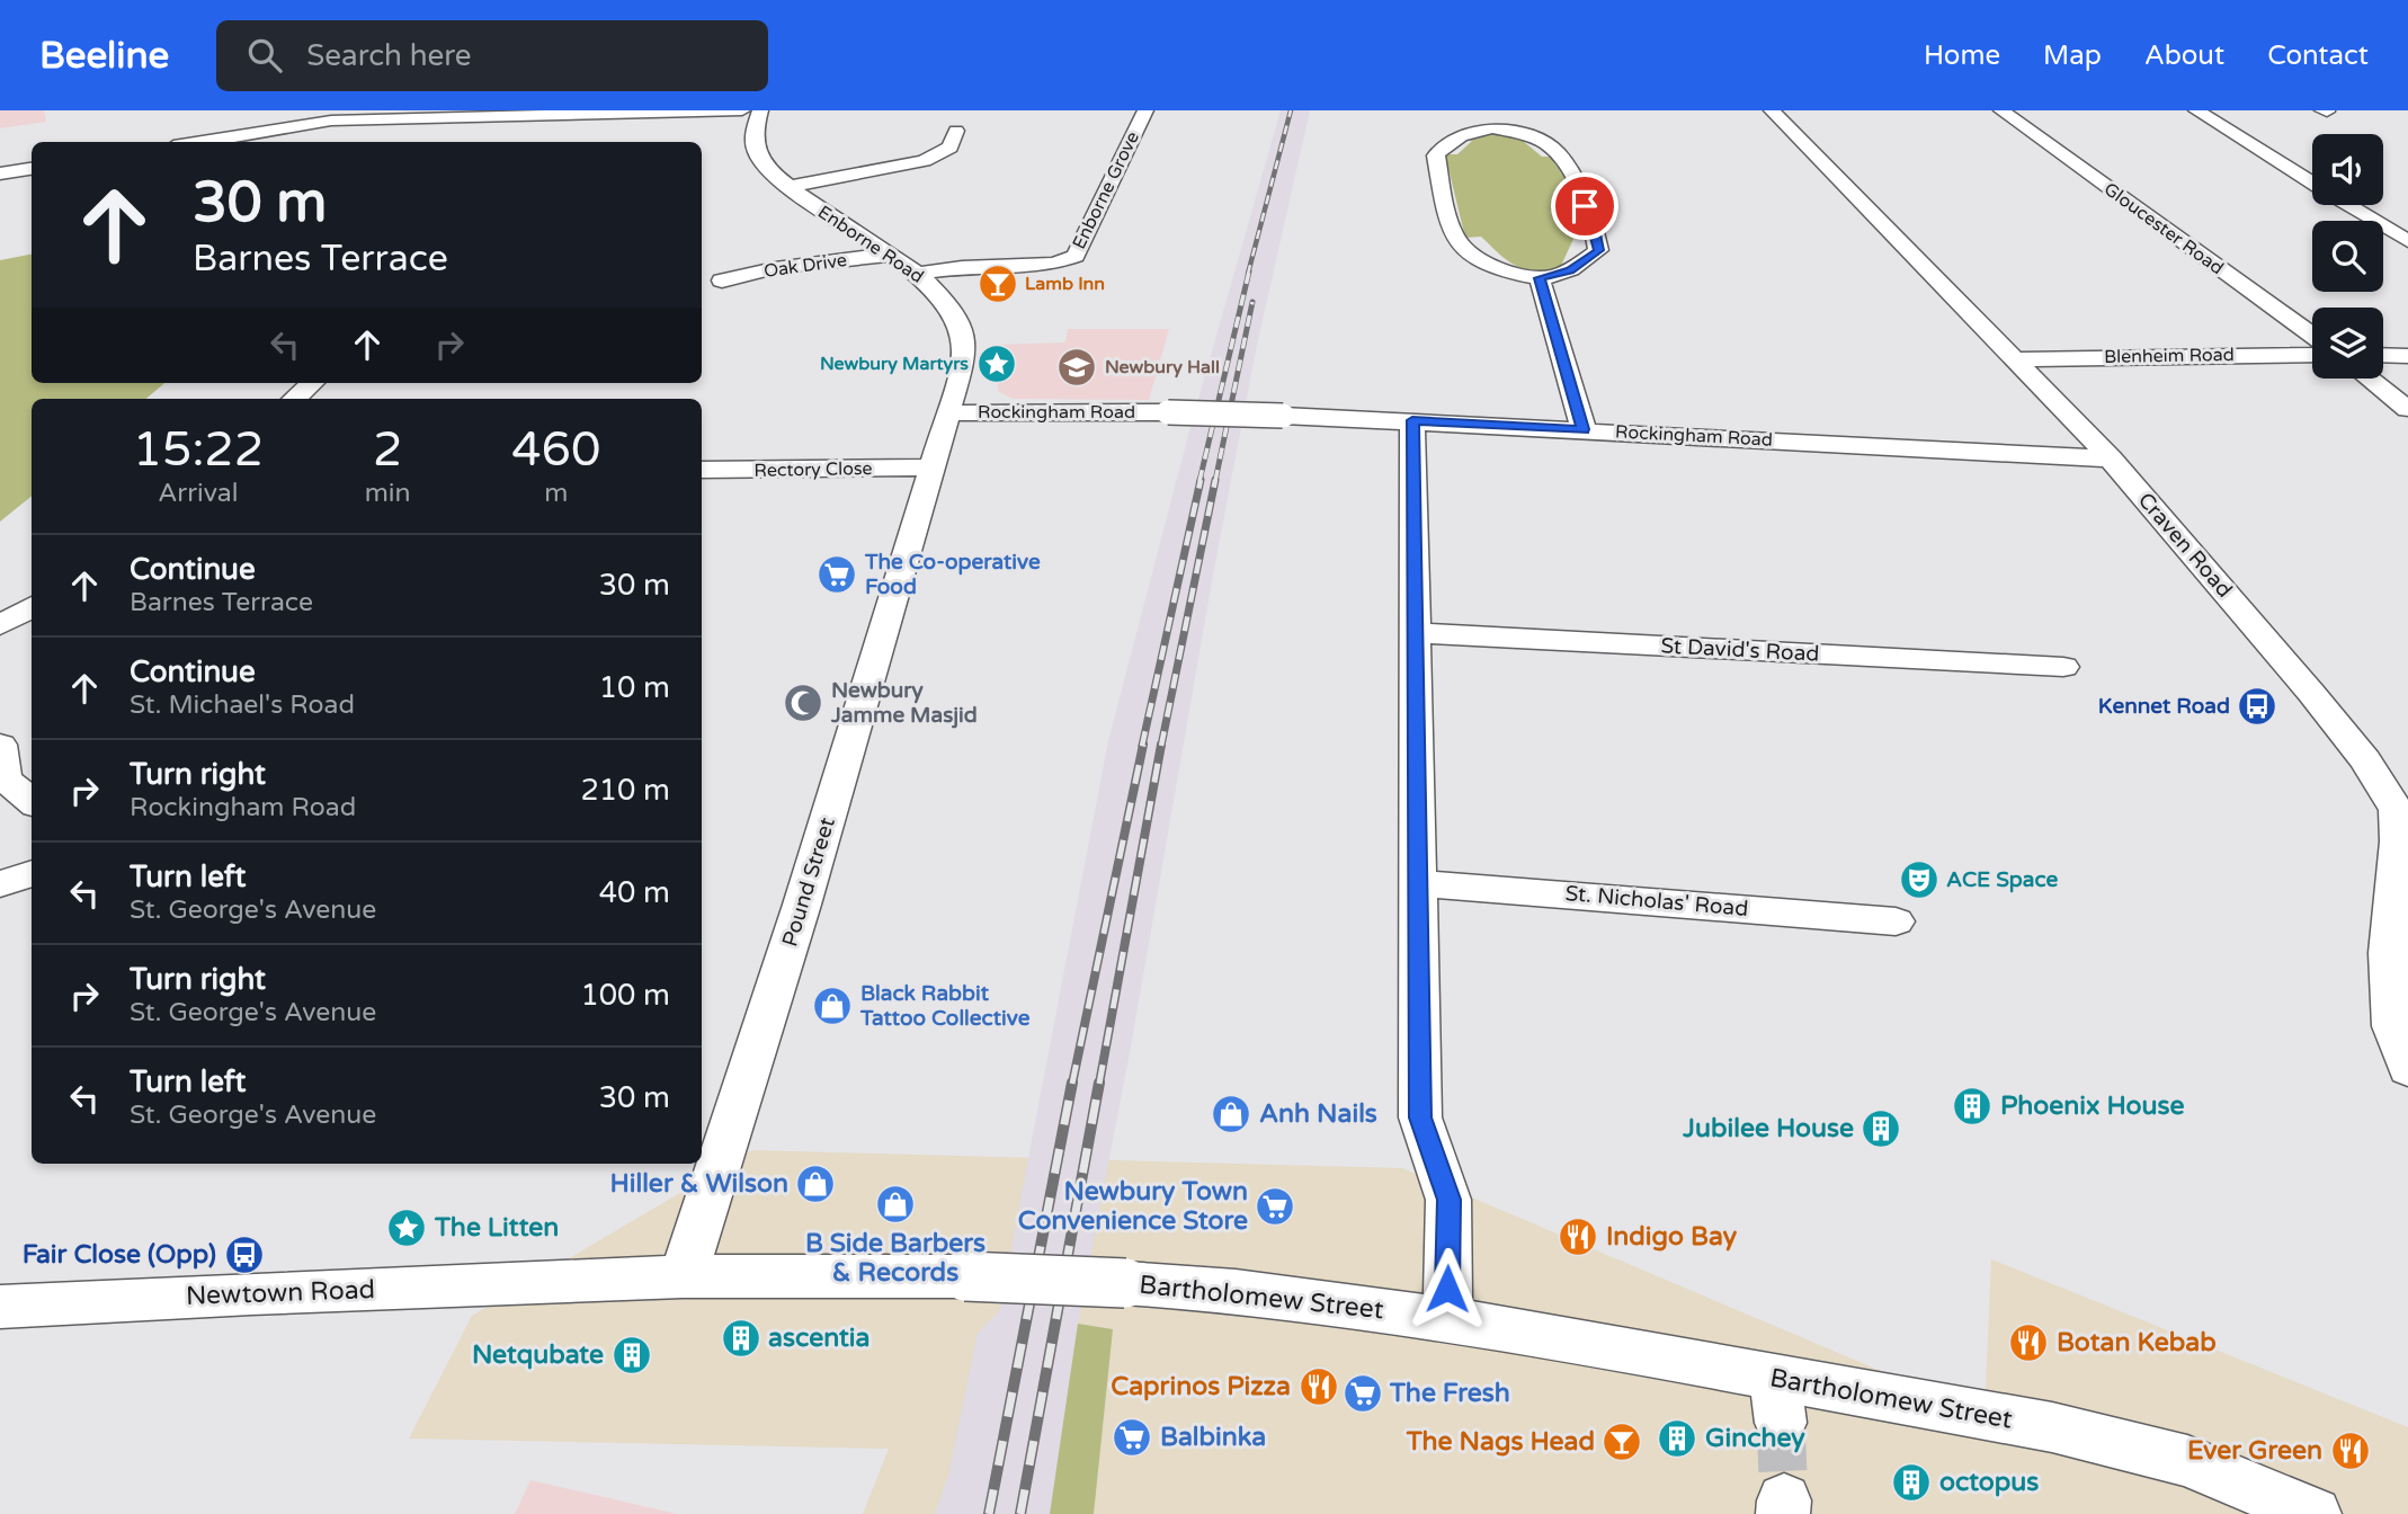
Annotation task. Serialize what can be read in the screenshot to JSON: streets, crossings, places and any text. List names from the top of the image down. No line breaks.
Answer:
{"streets":{"street":["Enborne Grove","Gloucester Road","Enborne Road","Oak Drive","Blenheim Road","Rockingham Road","Rectory Close","Craven Road","St David's Road","Pound Street","St. Nicholas' Road","Newtown Road","Bartholomew Street"]},"crossings":[["Enborne Grove","Enborne Road"],["Enborne Road","Oak Drive"],["Enborne Road","Rockingham Road"],["Enborne Road","Rectory Close"],["Enborne Road","Pound Street"],["Blenheim Road","Craven Road"],["Rockingham Road","Craven Road"],["Rectory Close","Pound Street"],["Pound Street","Bartholomew Street"],["Newtown Road","Bartholomew Street"]],"places":{"bar":["Lamb Inn","The Nags Head"],"place":["Newbury Martyrs","The Litten"],"school or university":["Newbury Hall"],"supermarket":["The Co-operative Food","Newbury Town Convenience Store","The Fresh","Balbinka"],"mosque":["Newbury Jamme Masjid"],"bus stop":["Kennet Road","Fair Close (Opp)"],"theatre":["ACE Space"],"shop":["Black Rabbit Tattoo Collective","Anh Nails","Hiller & Wilson","B Side Barbers & Records"],"building":["Phoenix House","Jubilee House","ascentia","Netqubate","Ginchey","octopus"],"restaurant":["Indigo Bay","Botan Kebab","Caprinos Pizza","Ever Green"]},"page":{"header":"Beeline","search":"Search here","nav":["Home","Map","About","Contact"],"turn":["30 m","Barnes Terrace"],"eta":["15:22","Arrival","2","min","460","m"],"list":[{"name":"Continue","note":"Barnes Terrace","value":"30 m"},{"name":"Continue","note":"St. Michael's Road","value":"10 m"},{"name":"Turn right","note":"Rockingham Road","value":"210 m"},{"name":"Turn left","note":"St. George's Avenue","value":"40 m"},{"name":"Turn right","note":"St. George's Avenue","value":"100 m"},{"name":"Turn left","note":"St. George's Avenue","value":"30 m"}]}}
